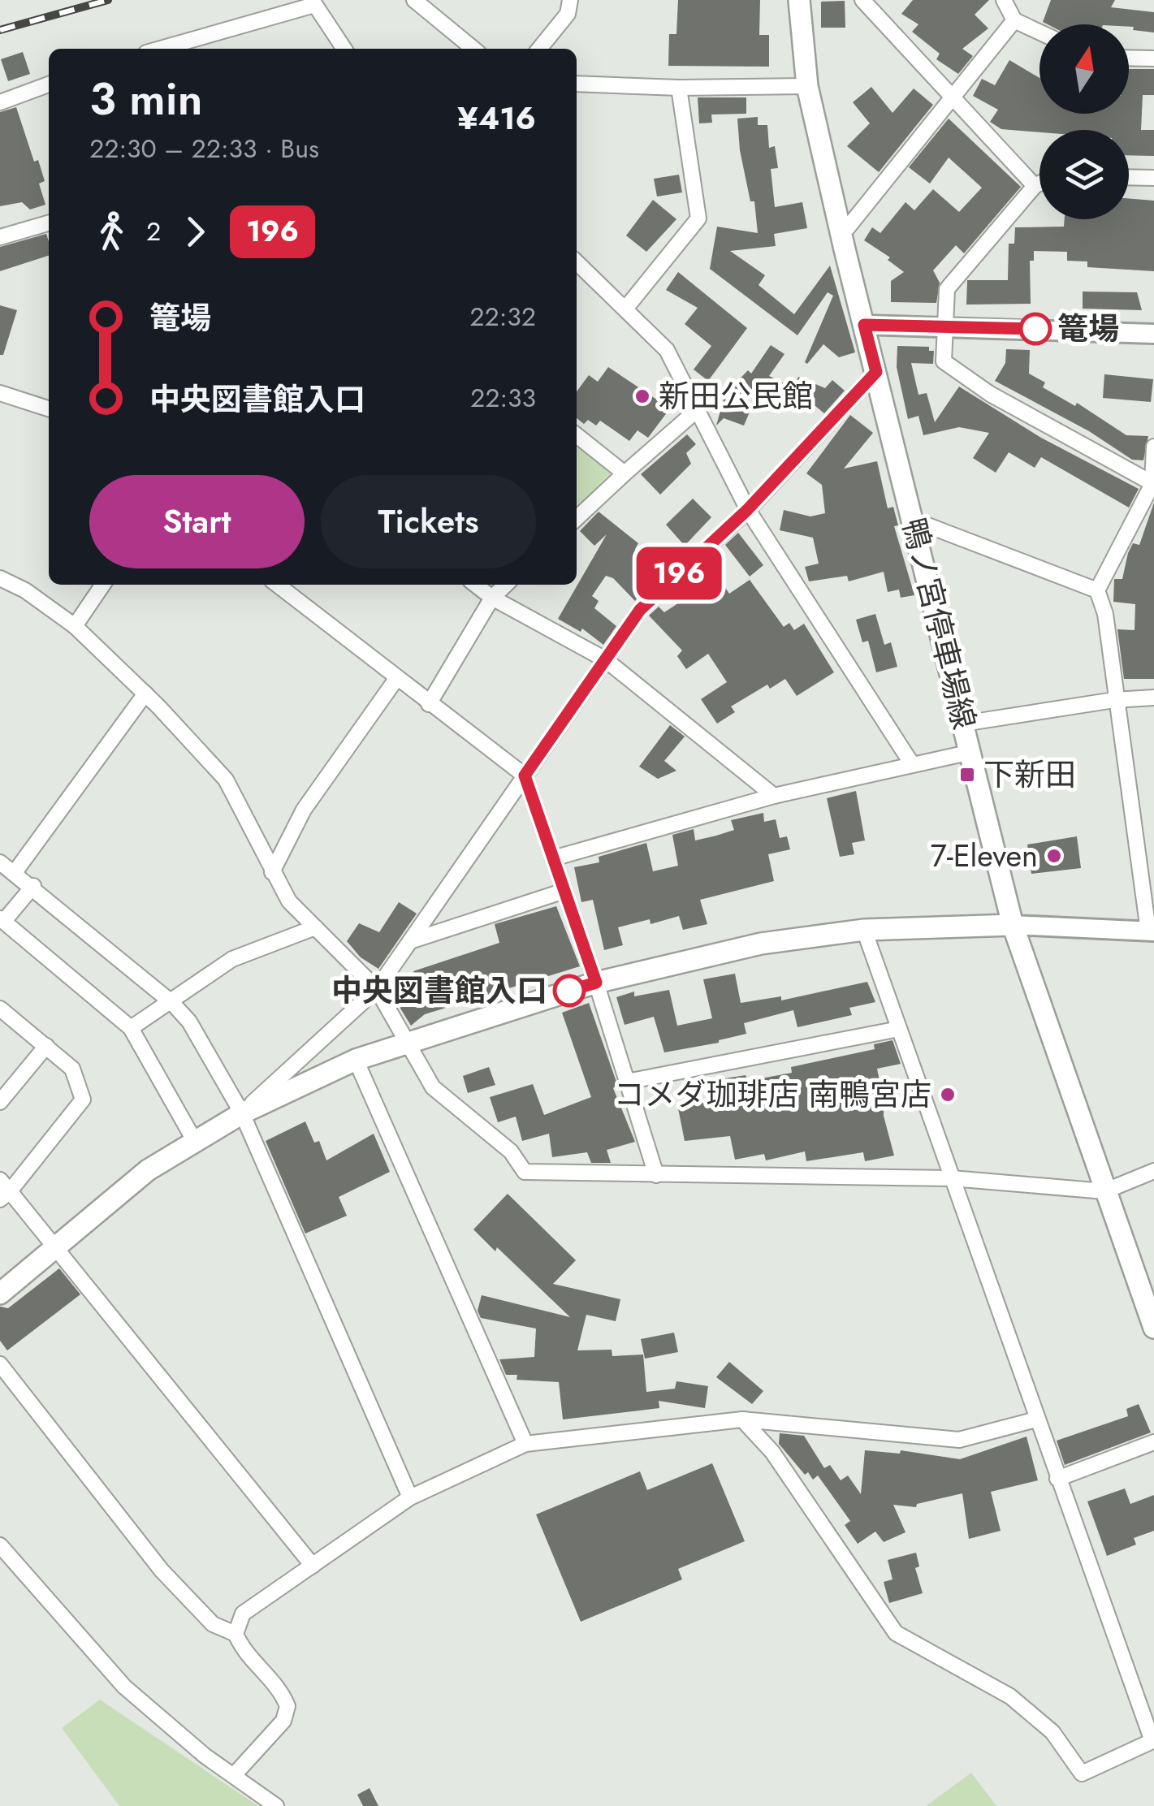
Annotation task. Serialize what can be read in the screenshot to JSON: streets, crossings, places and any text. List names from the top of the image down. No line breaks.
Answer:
{"streets":{"main road":["鴨ノ宮停車場線"]},"places":{"other":["篭場","新田公民館","7-Eleven","中央図書館入口","コメダ珈琲店 南鴨宮店"],"transit":["下新田"]},"lines":["bus line 196"],"north":"top","page":{"on_map":"196","heading":["3 min","22:30 – 22:33 · Bus","¥416"],"legs":["2","196"],"list":[{"name":"篭場","value":"22:32"},{"name":"中央図書館入口","value":"22:33"}],"buttons":["Start","Tickets"]}}
